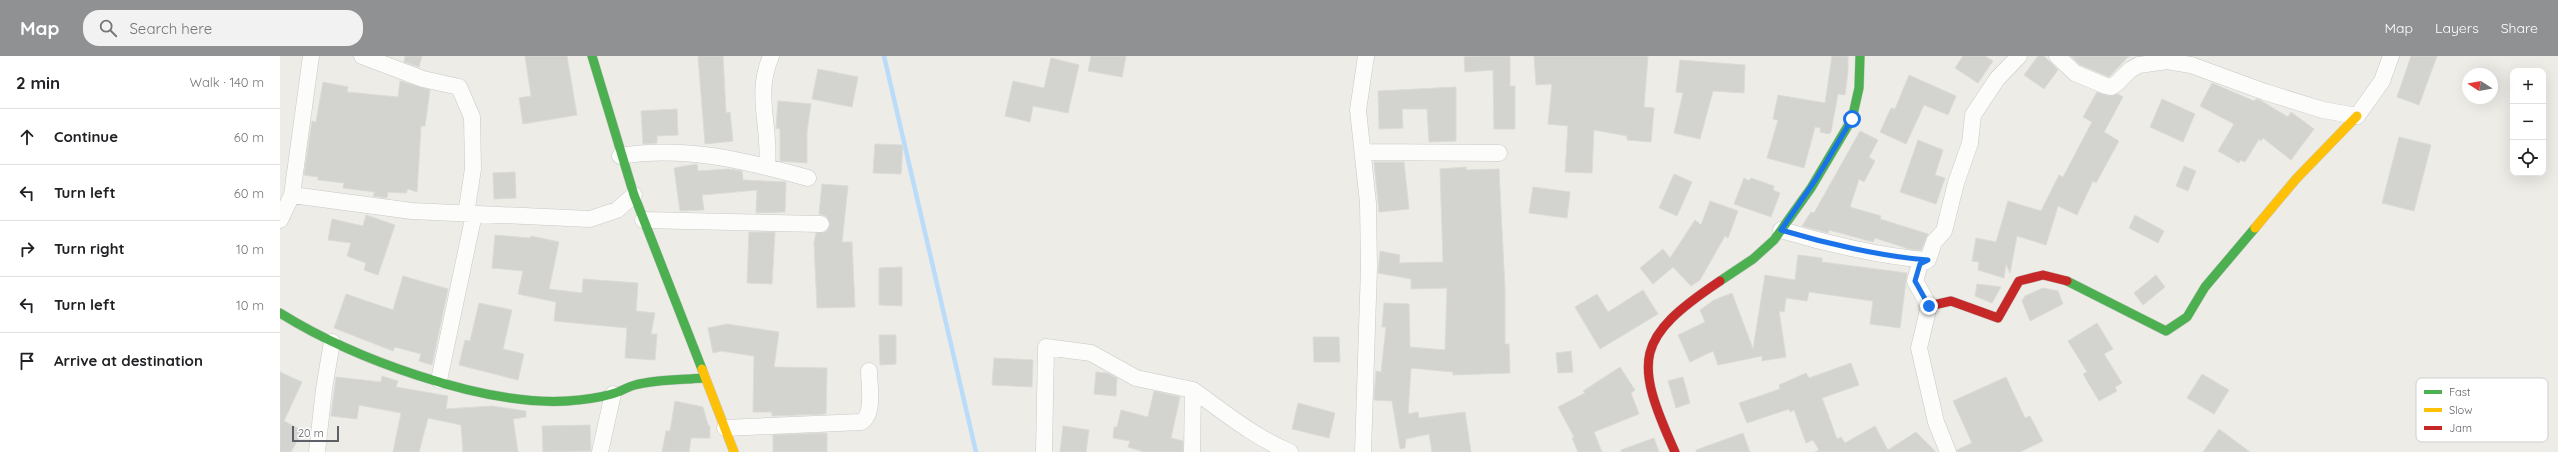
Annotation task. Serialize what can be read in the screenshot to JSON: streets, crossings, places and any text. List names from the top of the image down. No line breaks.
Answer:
{"legend":["Fast","Slow","Jam"],"scale_bar":"20 m","north":"left","page":{"header":"Map","search":"Search here","nav":["Map","Layers","Share"],"heading":["2 min","Walk · 140 m"],"map_buttons":["+","−"],"list":[["Continue","60 m"],["Turn left","60 m"],["Turn right","10 m"],["Turn left","10 m"],"Arrive at destination"],"scale":"20 m"}}
